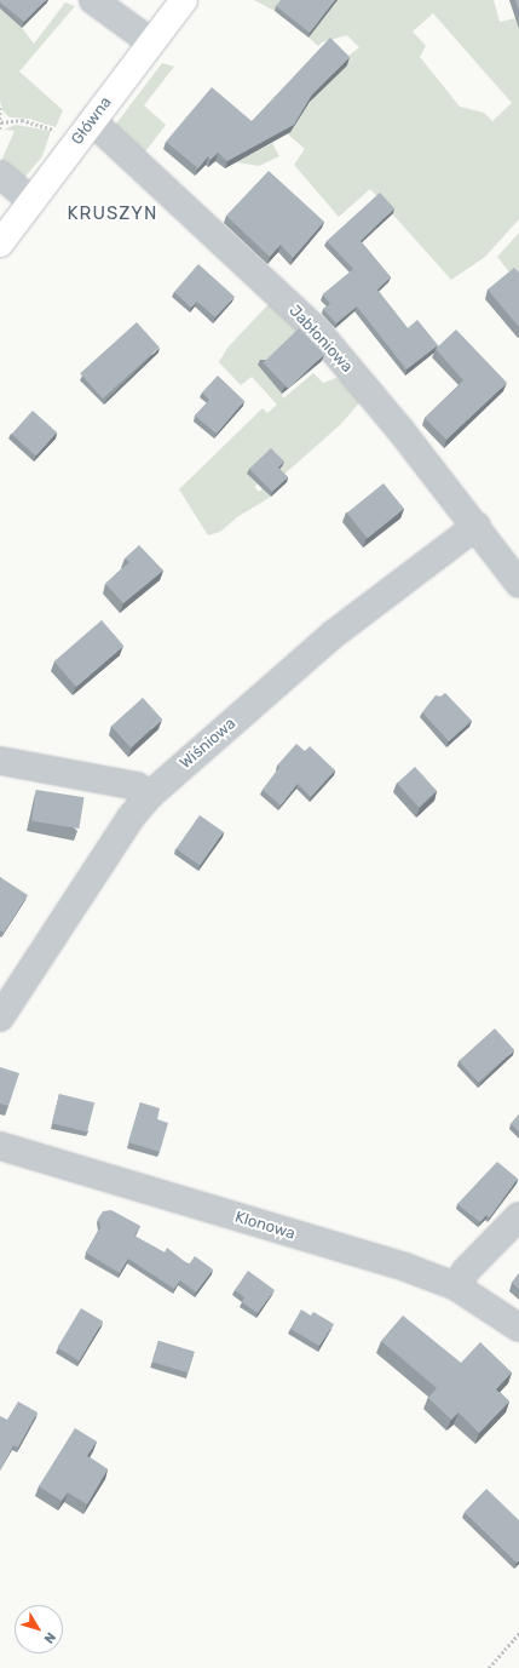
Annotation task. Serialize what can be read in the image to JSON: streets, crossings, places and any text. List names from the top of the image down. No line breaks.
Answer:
{"streets":{"main road":["Główna"],"street":["Jabłoniowa","Wiśniowa","Klonowa"]},"crossings":[["Główna","Jabłoniowa"],["Jabłoniowa","Wiśniowa"]],"districts":["KRUSZYN"],"north":"bottom right"}
